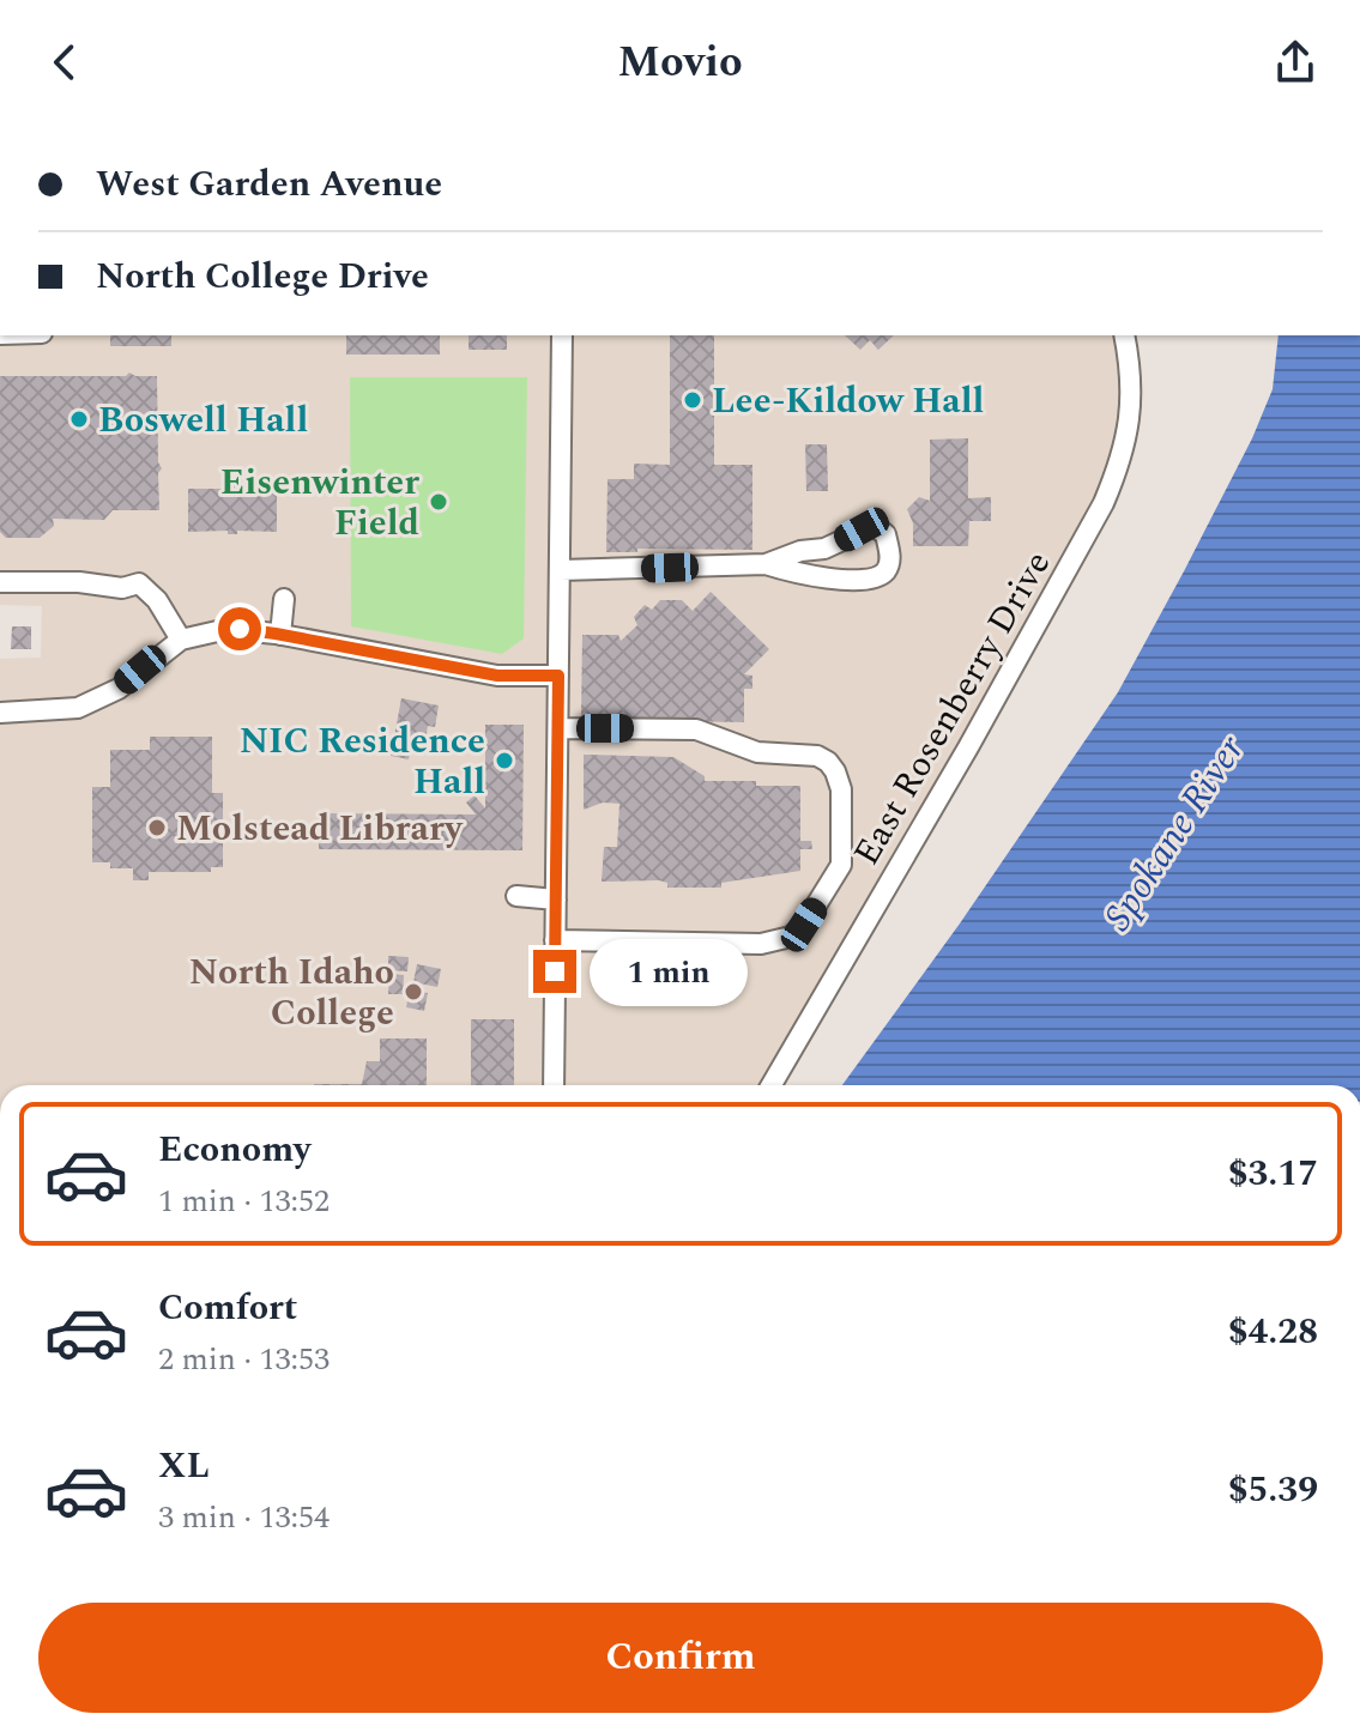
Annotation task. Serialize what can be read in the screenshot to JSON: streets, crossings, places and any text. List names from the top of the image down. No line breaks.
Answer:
{"streets":{"street":["East Rosenberry Drive"]},"water":["Spokane River"],"places":["Lee-Kildow Hall","Boswell Hall","Eisenwinter Field","NIC Residence Hall","Molstead Library","North Idaho College"],"page":{"header":"Movio","banner":["West Garden Avenue","North College Drive"],"bubble":"1 min","list":[{"name":"Economy","note":"1 min · 13:52","value":"$3.17"},{"name":"Comfort","note":"2 min · 13:53","value":"$4.28"},{"name":"XL","note":"3 min · 13:54","value":"$5.39"}],"buttons":"Confirm"}}
